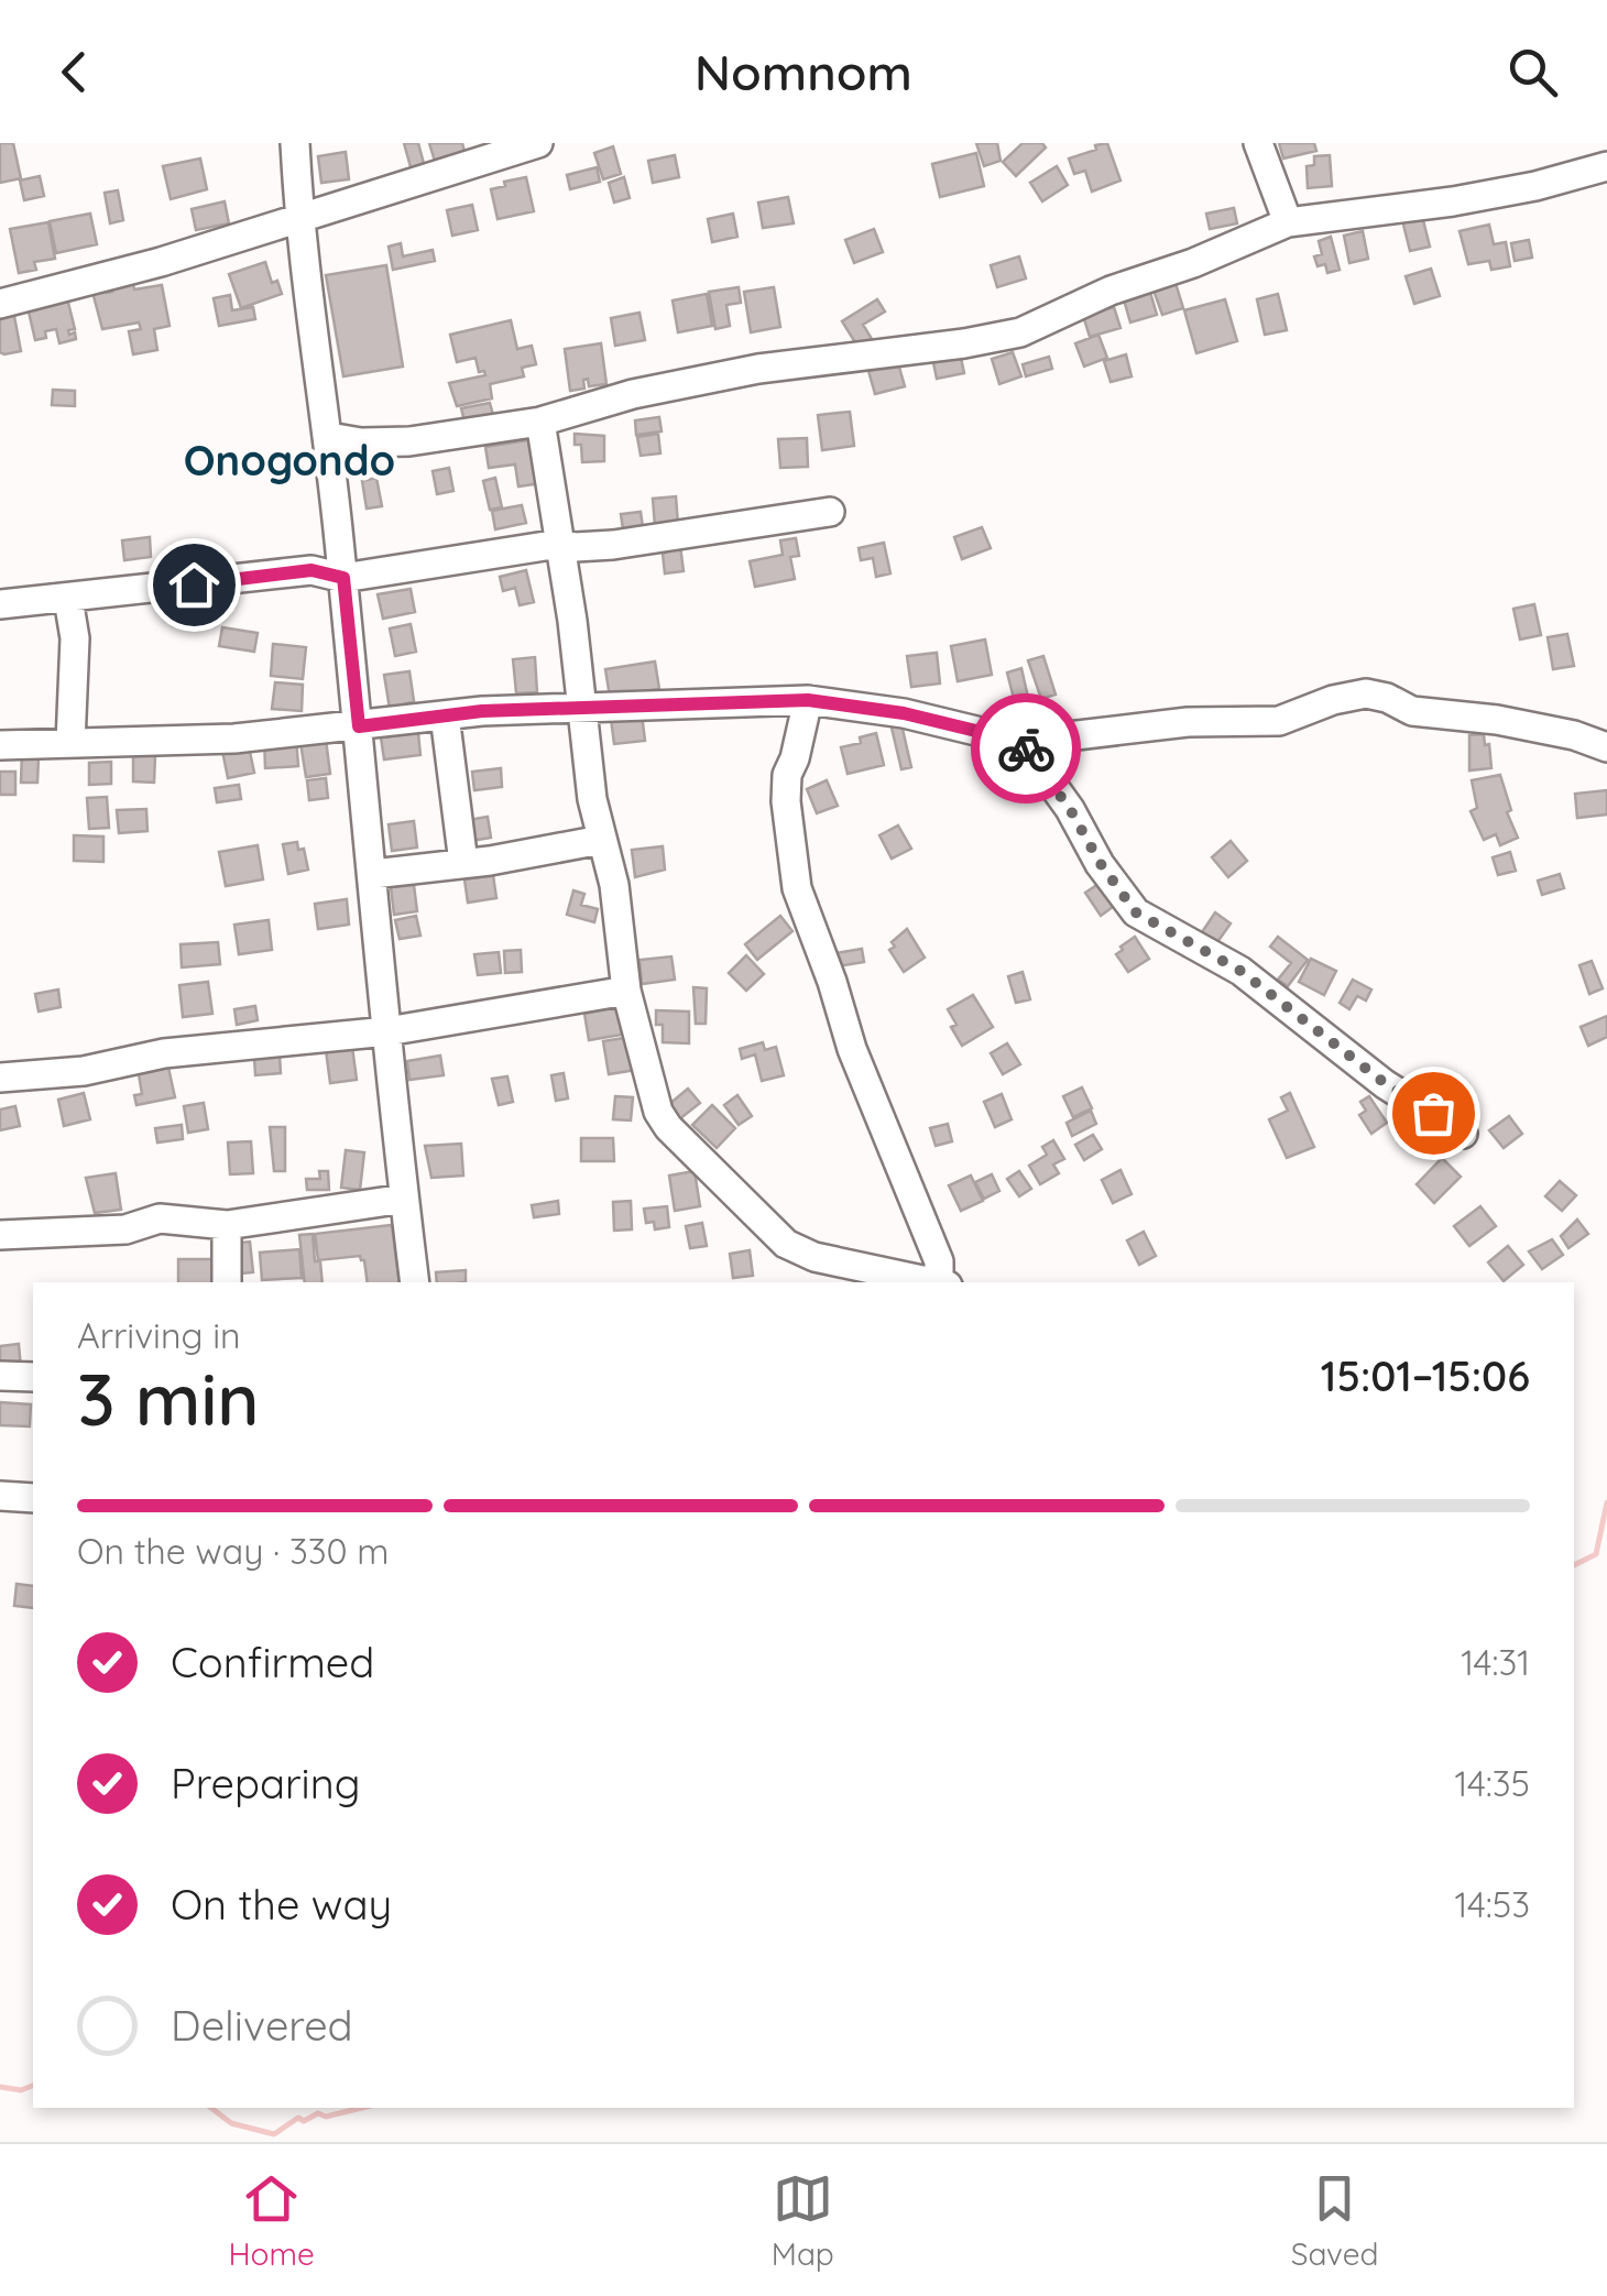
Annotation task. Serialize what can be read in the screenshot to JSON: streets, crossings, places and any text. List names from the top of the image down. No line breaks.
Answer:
{"districts":["Onogondo"],"page":{"header":"Nomnom","heading":["3 min","Arriving in","15:01–15:06"],"bar":"On the way · 330 m","list":[["Confirmed","14:31"],["Preparing","14:35"],["On the way","14:53"],"Delivered"],"tabs":["Home","Map","Saved"]}}
